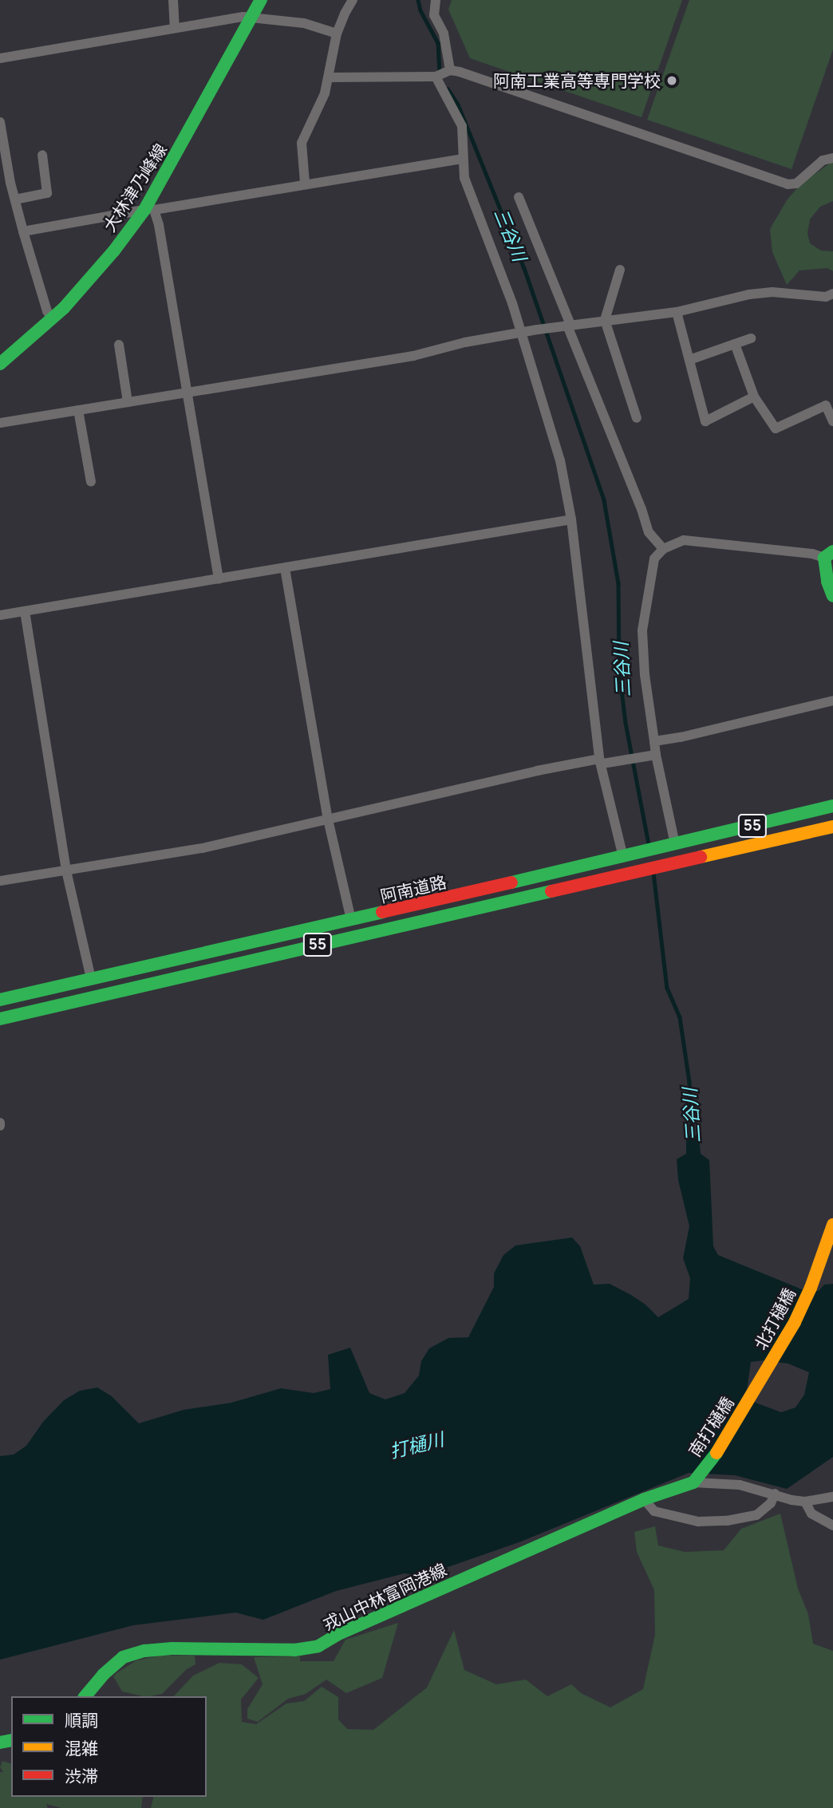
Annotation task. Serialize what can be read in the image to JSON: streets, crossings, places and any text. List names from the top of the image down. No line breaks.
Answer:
{"streets":{"main road":["大林津乃峰線","55","阿南道路","北打樋橋","南打樋橋","戎山中林富岡港線"]},"crossings":[["北打樋橋","南打樋橋"],["南打樋橋","戎山中林富岡港線"]],"water":["三谷川","打樋川"],"places":["阿南工業高等専門学校"],"legend":["順調","混雑","渋滞"]}
